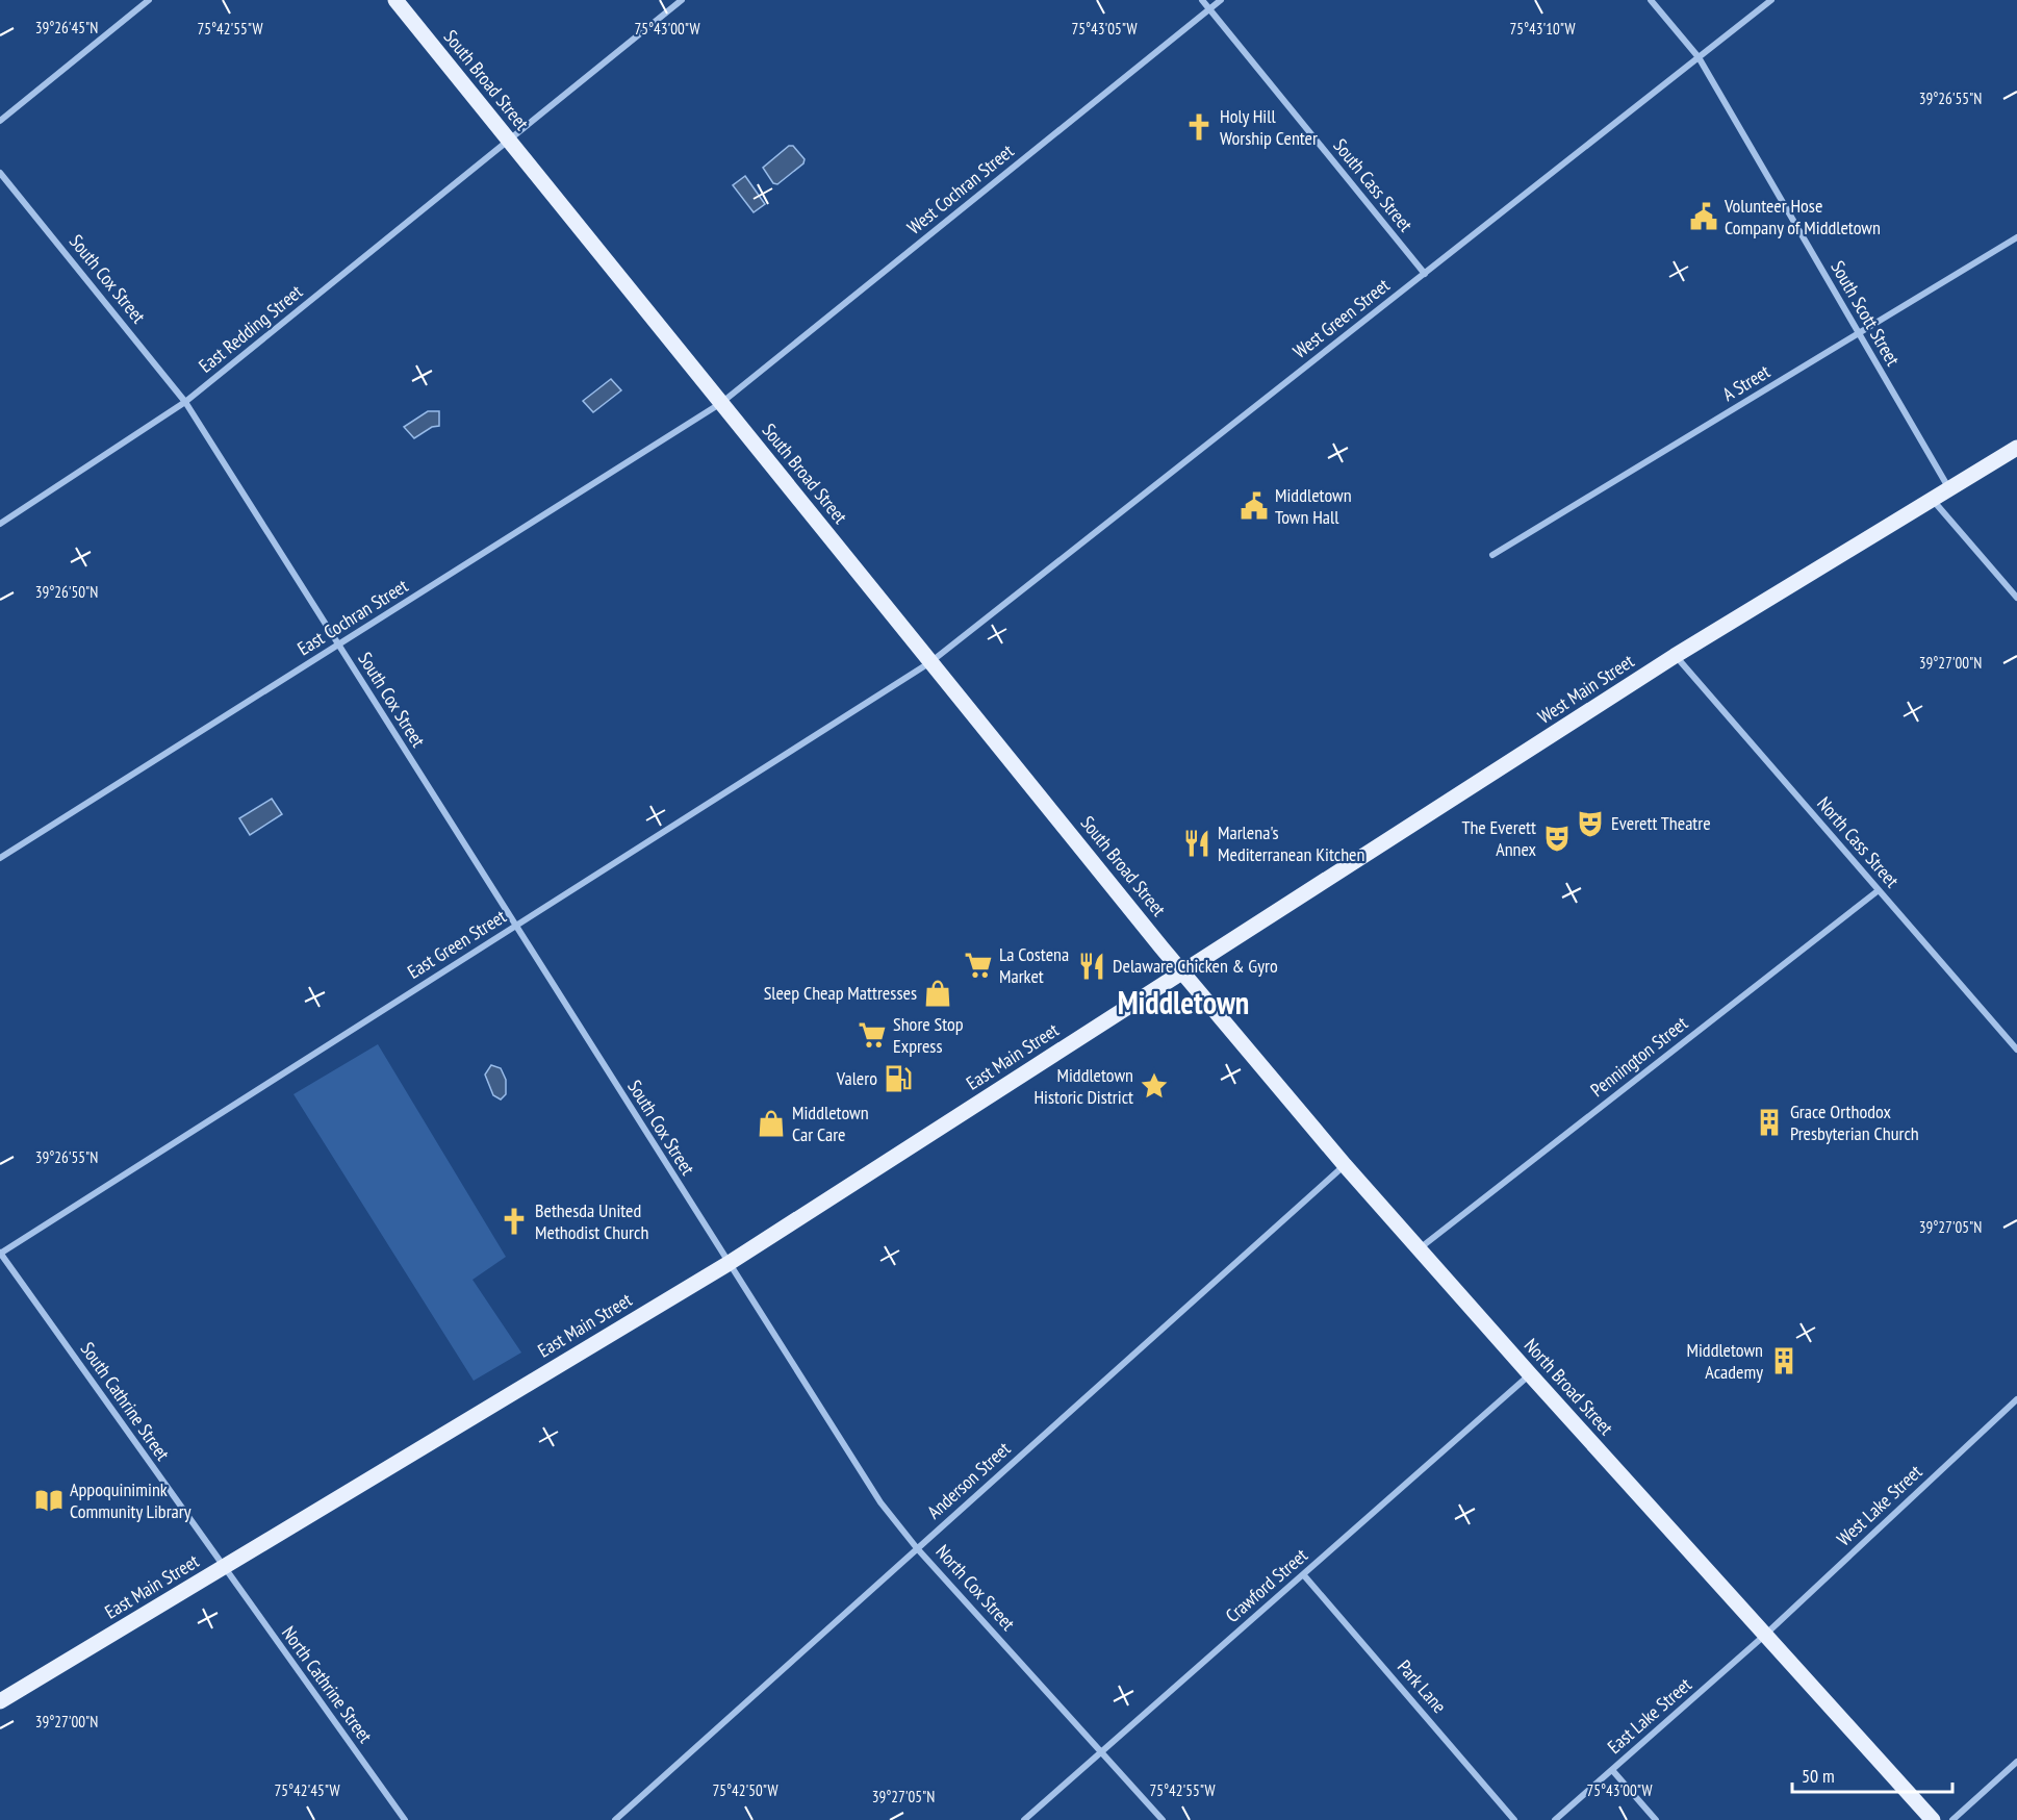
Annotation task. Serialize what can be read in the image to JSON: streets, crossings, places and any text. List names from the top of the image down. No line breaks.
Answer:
{"streets":{"main road":["South Broad Street","West Main Street","East Main Street","North Broad Street"],"street":["South Cass Street","West Cochran Street","South Cox Street","South Scott Street","West Green Street","East Redding Street","A Street","East Cochran Street","North Cass Street","East Green Street","Pennington Street","South Cathrine Street","Anderson Street","West Lake Street","Crawford Street","North Cox Street","North Cathrine Street","Park Lane","East Lake Street"]},"crossings":[["South Broad Street","West Cochran Street"],["South Broad Street","West Green Street"],["South Broad Street","East Redding Street"],["South Broad Street","East Cochran Street"],["South Broad Street","West Main Street"],["South Broad Street","East Green Street"],["South Broad Street","East Main Street"],["South Broad Street","North Broad Street"],["South Cass Street","West Cochran Street"],["South Cass Street","West Green Street"],["West Cochran Street","East Cochran Street"],["South Cox Street","East Redding Street"],["South Cox Street","East Cochran Street"],["South Cox Street","East Green Street"],["South Cox Street","East Main Street"],["South Cox Street","North Cox Street"],["South Scott Street","West Green Street"],["South Scott Street","A Street"],["South Scott Street","West Main Street"],["West Green Street","East Green Street"],["West Main Street","North Cass Street"],["West Main Street","East Main Street"],["West Main Street","North Broad Street"],["North Cass Street","Pennington Street"],["East Green Street","South Cathrine Street"],["East Main Street","North Broad Street"],["East Main Street","South Cathrine Street"],["East Main Street","North Cox Street"],["East Main Street","North Cathrine Street"],["Pennington Street","North Broad Street"],["North Broad Street","Anderson Street"],["North Broad Street","West Lake Street"],["North Broad Street","Crawford Street"],["North Broad Street","East Lake Street"],["South Cathrine Street","North Cathrine Street"],["Anderson Street","North Cox Street"],["West Lake Street","East Lake Street"],["Crawford Street","North Cox Street"],["Crawford Street","Park Lane"]],"districts":["Middletown"],"places":{"church":["Holy Hill Worship Center","Bethesda United Methodist Church"],"public building":["Volunteer Hose Company of Middletown","Middletown Town Hall"],"theatre":["Everett Theatre","The Everett Annex"],"restaurant":["Marlena's Mediterranean Kitchen","Delaware Chicken & Gyro"],"supermarket":["La Costena Market","Shore Stop Express"],"shop":["Sleep Cheap Mattresses","Middletown Car Care"],"fuel station":["Valero"],"place":["Middletown Historic District"],"building":["Grace Orthodox Presbyterian Church","Middletown Academy"],"library":["Appoquinimink Community Library"]},"scale_bar":"50 m","coordinates":["39°26'45\"N","75°42'55\"W","75°43'00\"W","75°43'05\"W","75°43'10\"W","39°26'55\"N","39°26'50\"N","39°27'00\"N","39°27'05\"N","75°42'45\"W","75°42'50\"W"]}
